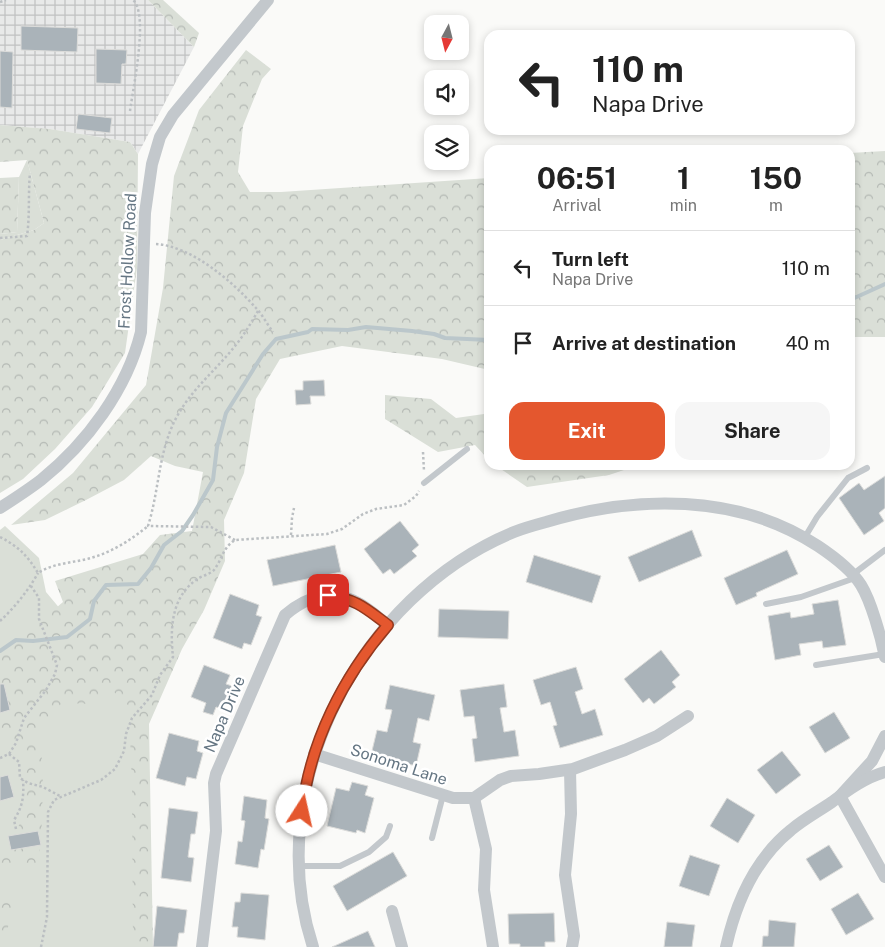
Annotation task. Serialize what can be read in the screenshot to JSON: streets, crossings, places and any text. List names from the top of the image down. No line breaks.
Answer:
{"streets":{"street":["Frost Hollow Road","Napa Drive","Sonoma Lane"]},"north":"bottom","page":{"turn":["110 m","Napa Drive"],"eta":["06:51","Arrival","1","min","150","m"],"list":[{"name":"Turn left","note":"Napa Drive","value":"110 m"},{"name":"Arrive at destination","value":"40 m"}],"buttons":["Exit","Share"]}}
